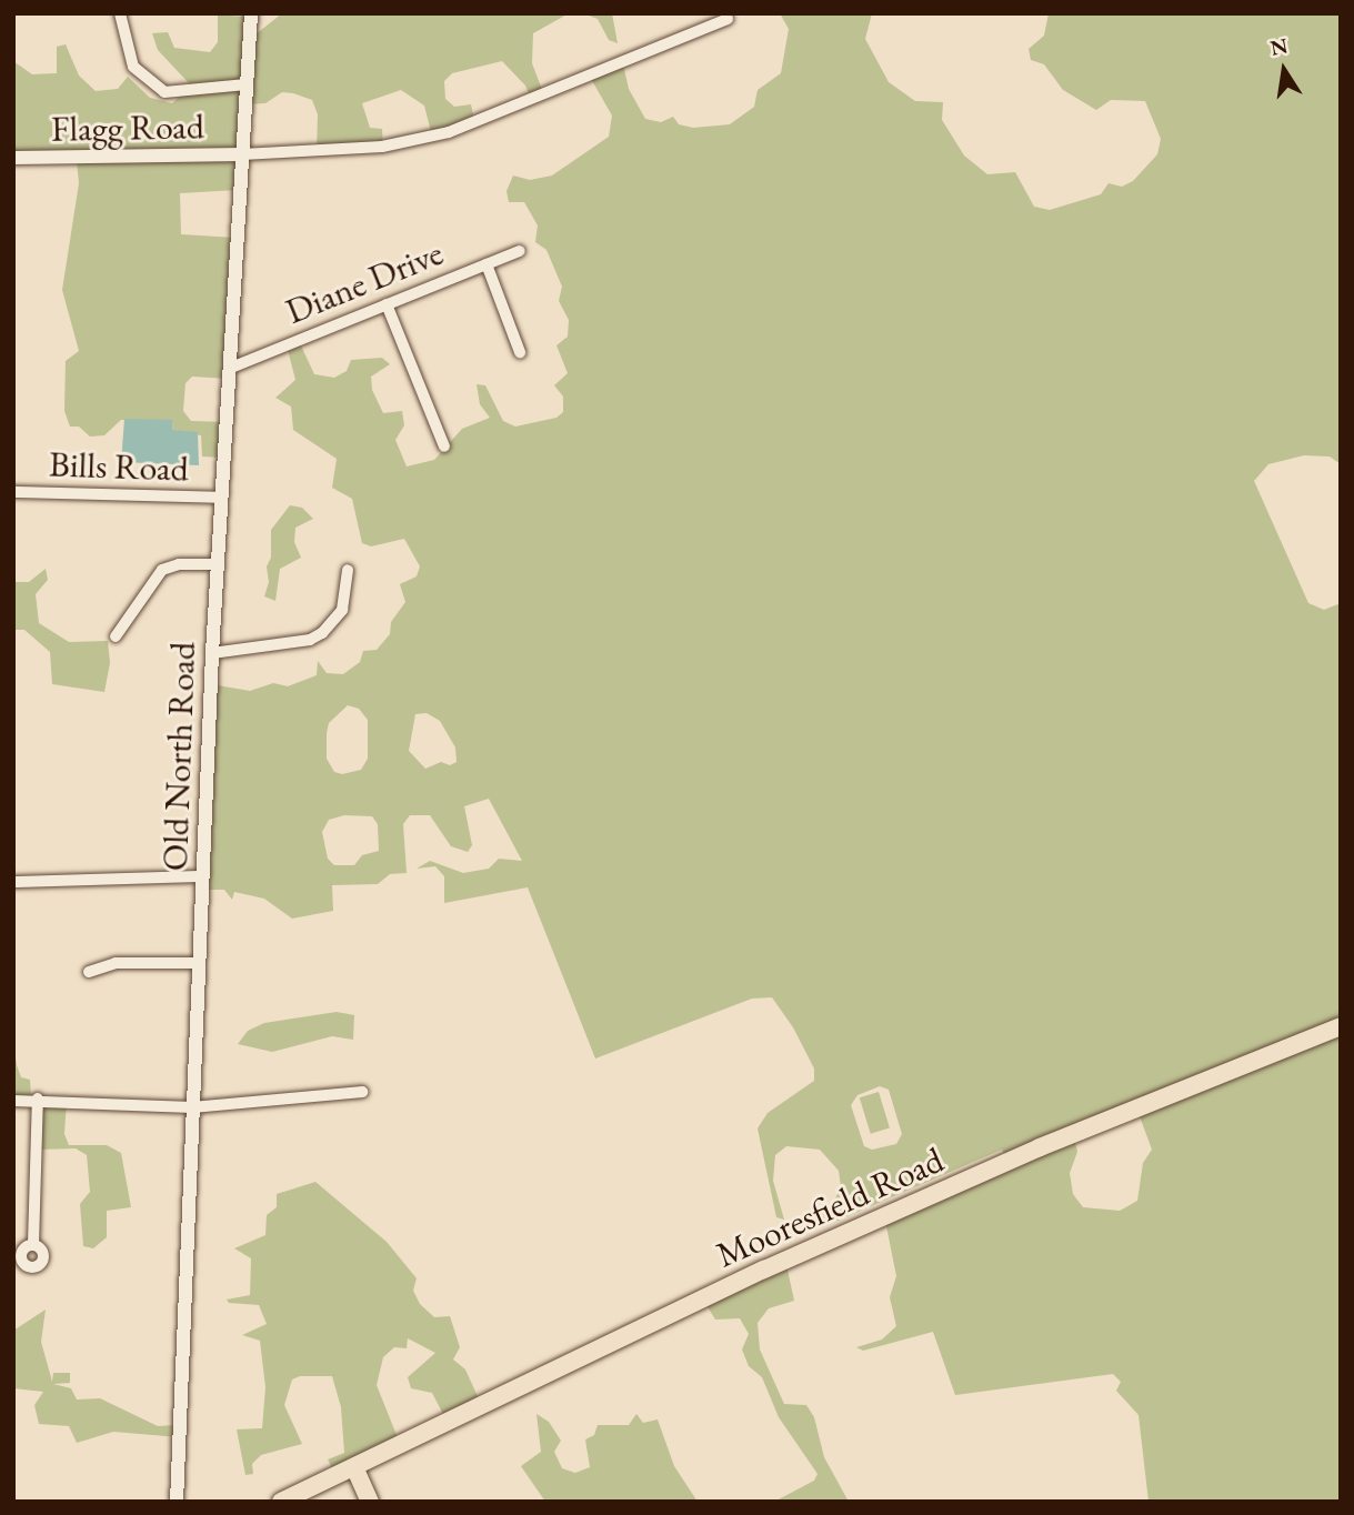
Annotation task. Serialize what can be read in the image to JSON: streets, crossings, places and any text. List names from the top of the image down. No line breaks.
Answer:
{"streets":{"main road":["Mooresfield Road"],"street":["Flagg Road","Diane Drive","Bills Road","Old North Road"]},"crossings":[["Flagg Road","Old North Road"],["Diane Drive","Old North Road"],["Bills Road","Old North Road"]],"north":"top"}
